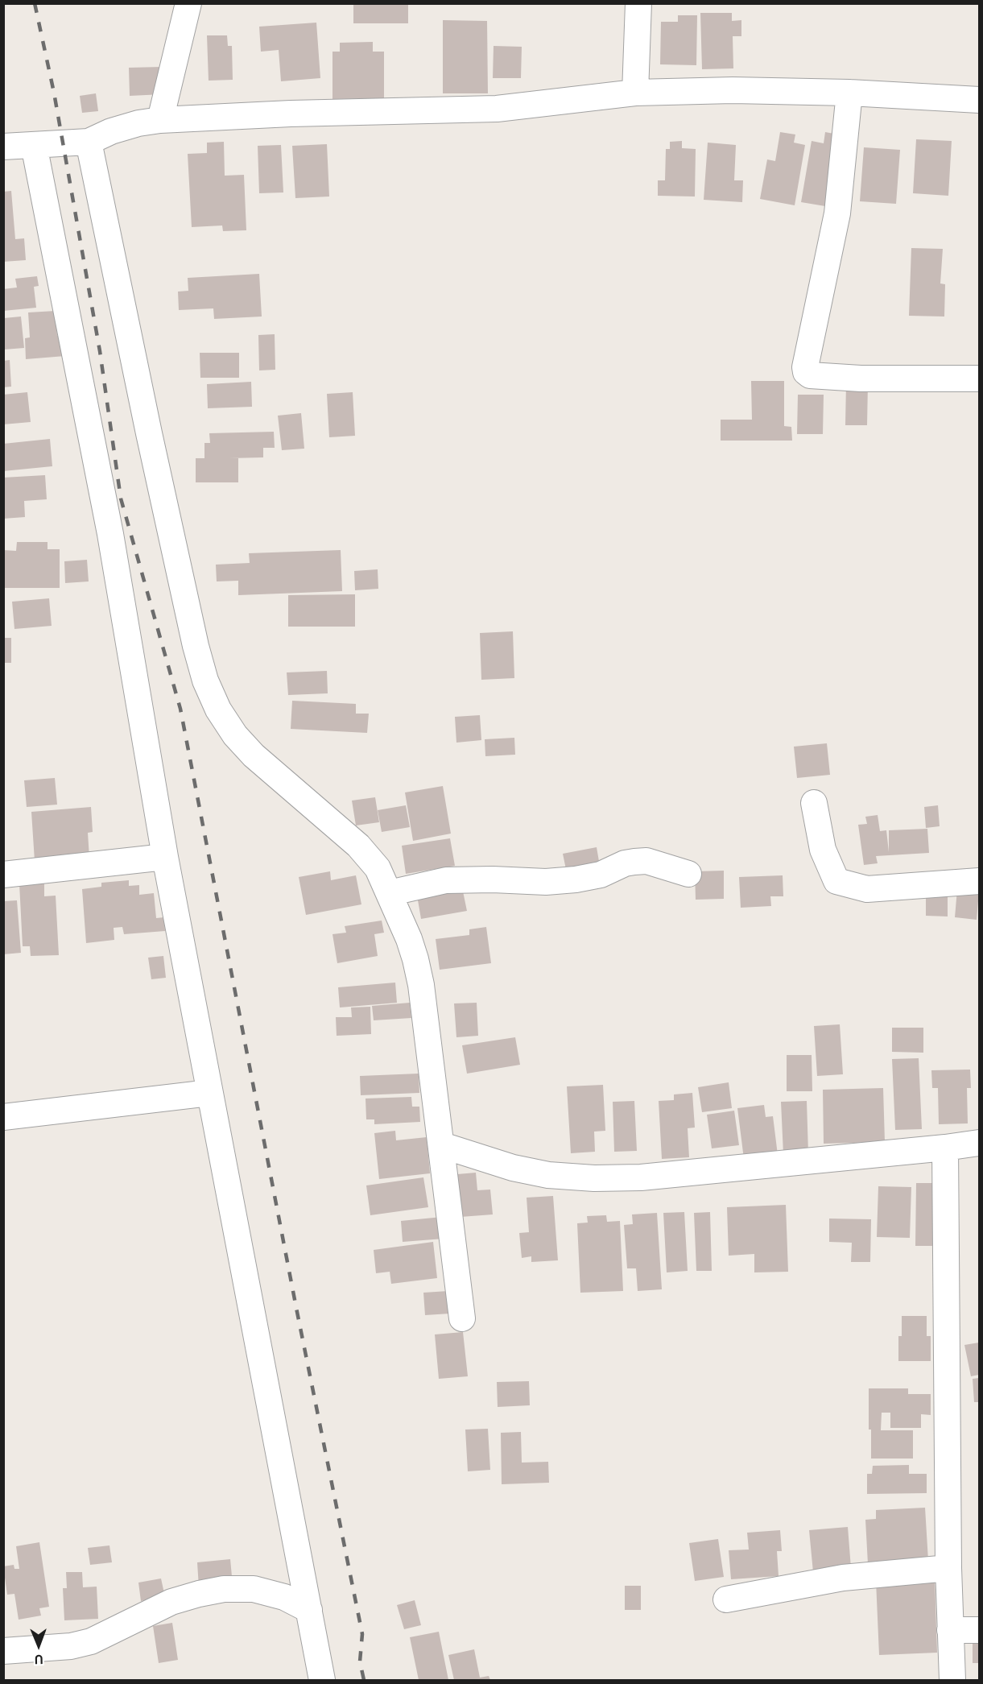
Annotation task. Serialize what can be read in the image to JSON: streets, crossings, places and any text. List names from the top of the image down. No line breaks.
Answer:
{"north":"bottom"}
